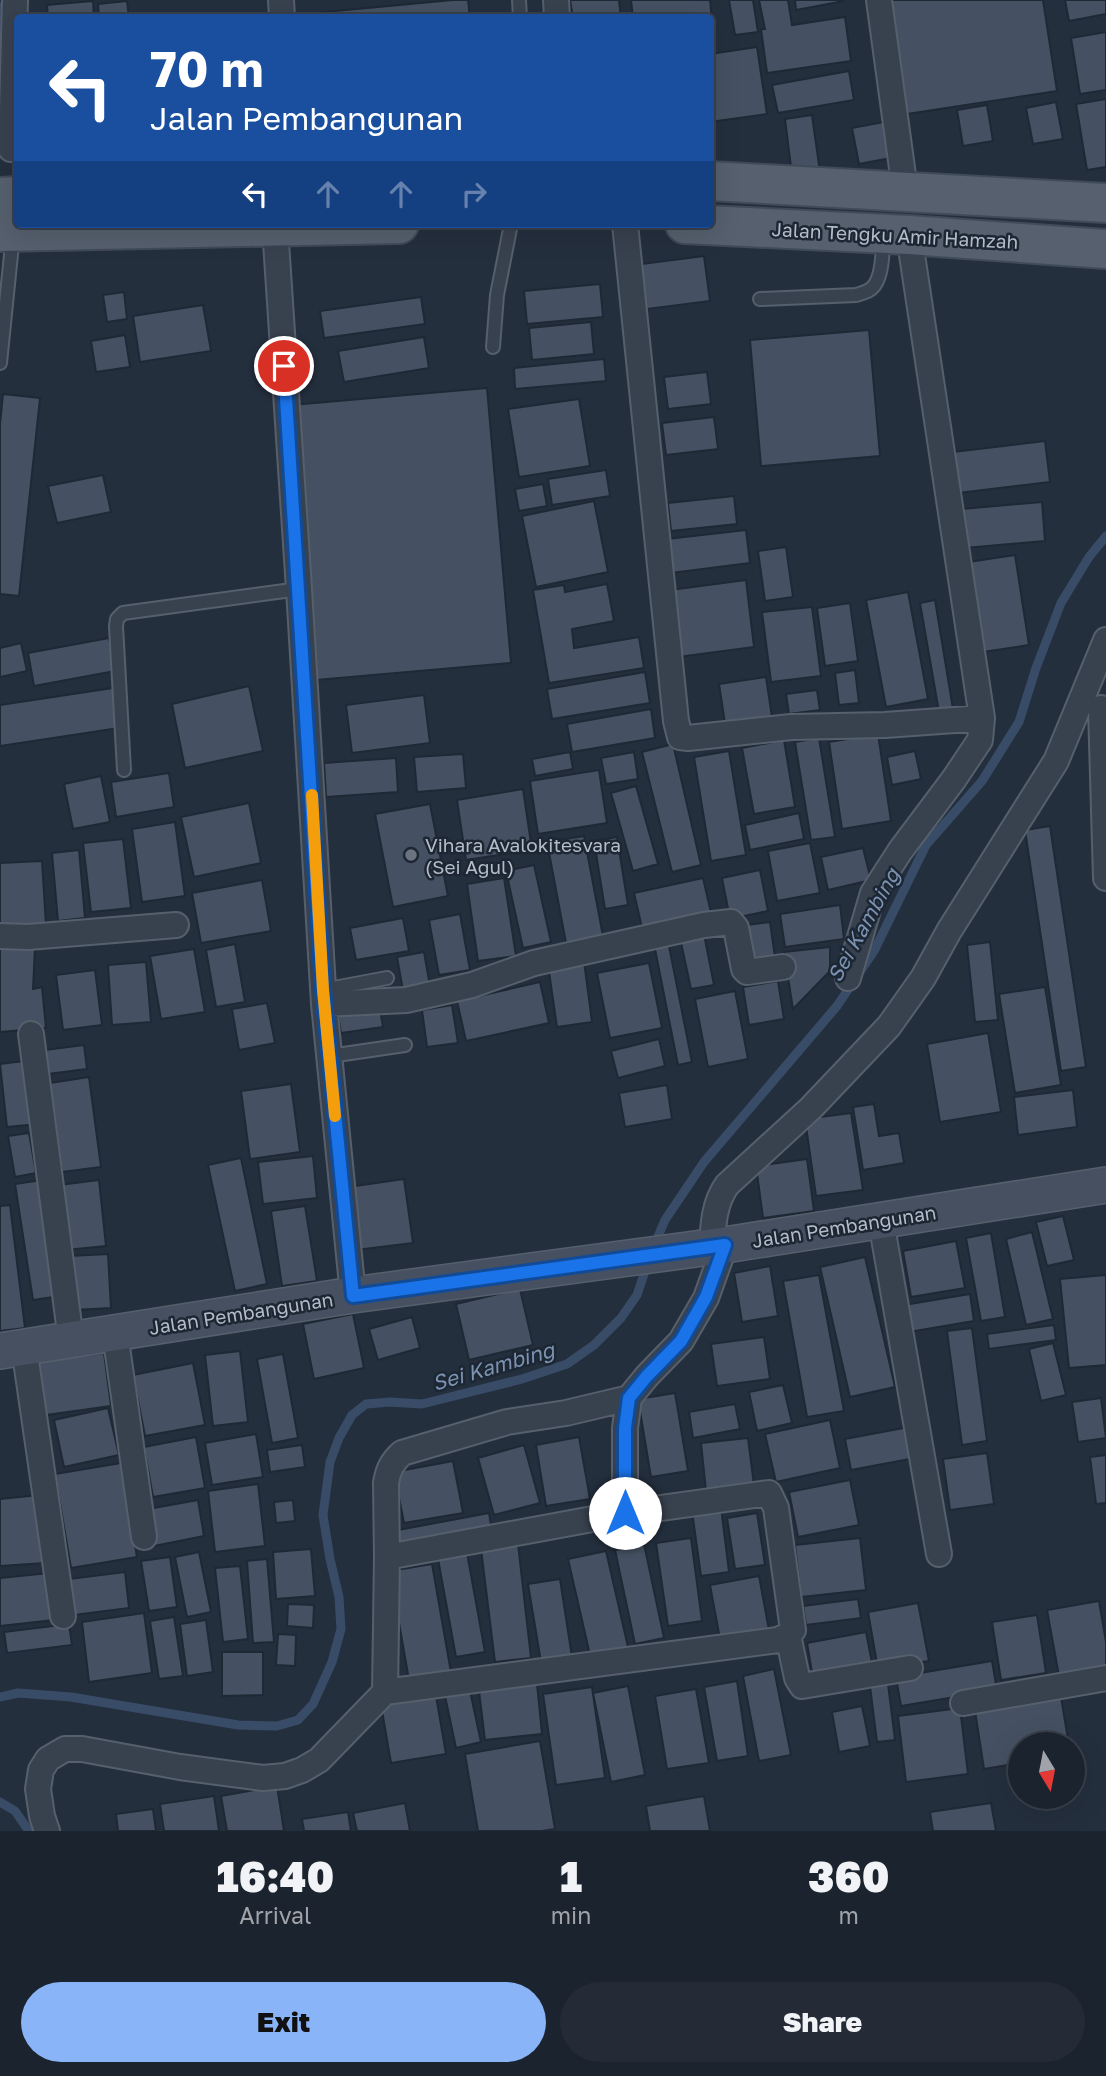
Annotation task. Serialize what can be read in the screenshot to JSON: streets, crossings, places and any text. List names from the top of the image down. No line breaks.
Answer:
{"streets":{"main road":["Jalan Tengku Amir Hamzah"],"street":["Jalan Pembangunan"]},"water":["Sei Kambing"],"places":["Vihara Avalokitesvara (Sei Agul)"],"north":"bottom","page":{"turn":["70 m","Jalan Pembangunan"],"eta":["16:40","Arrival","1","min","360","m"],"buttons":["Exit","Share"]}}
